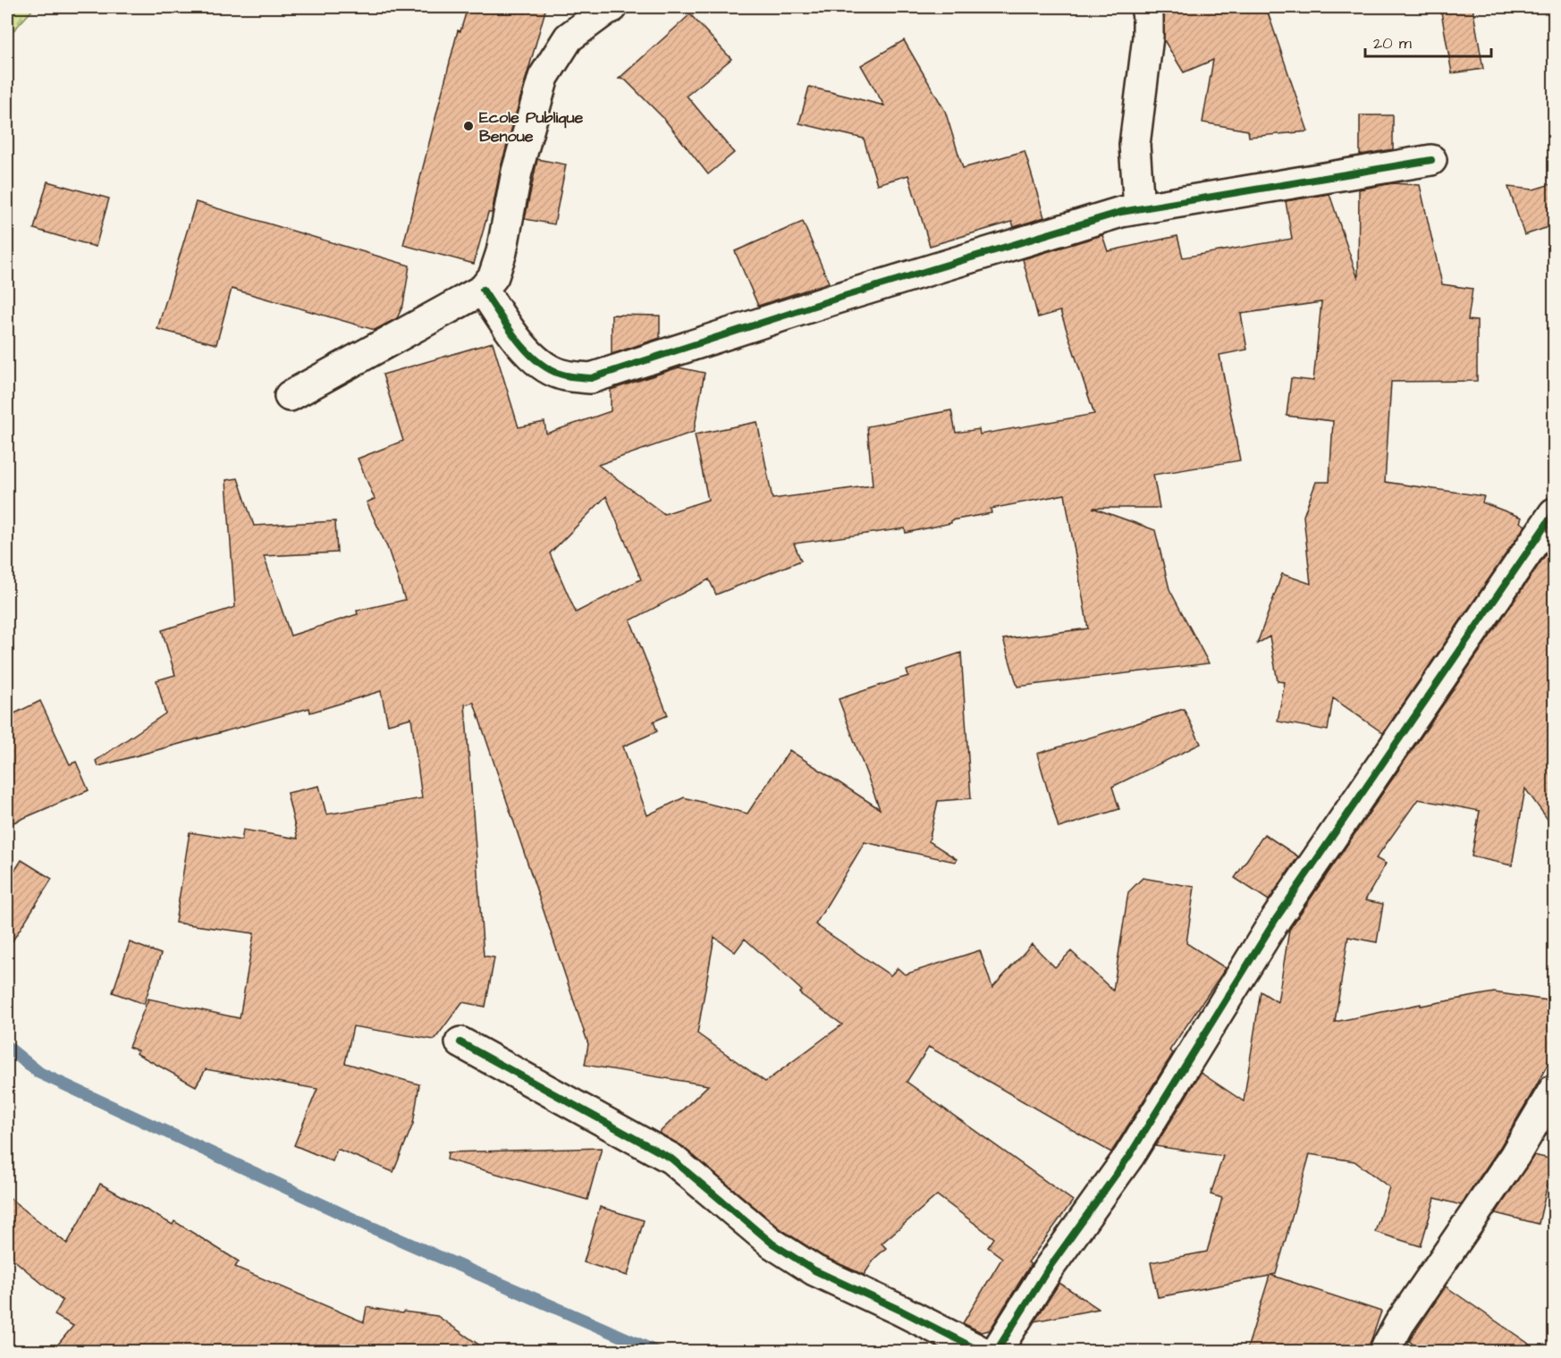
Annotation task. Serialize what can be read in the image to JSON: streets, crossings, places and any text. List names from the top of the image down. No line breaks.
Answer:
{"places":["Ecole Publique Benoue"],"scale_bar":"20 m"}
